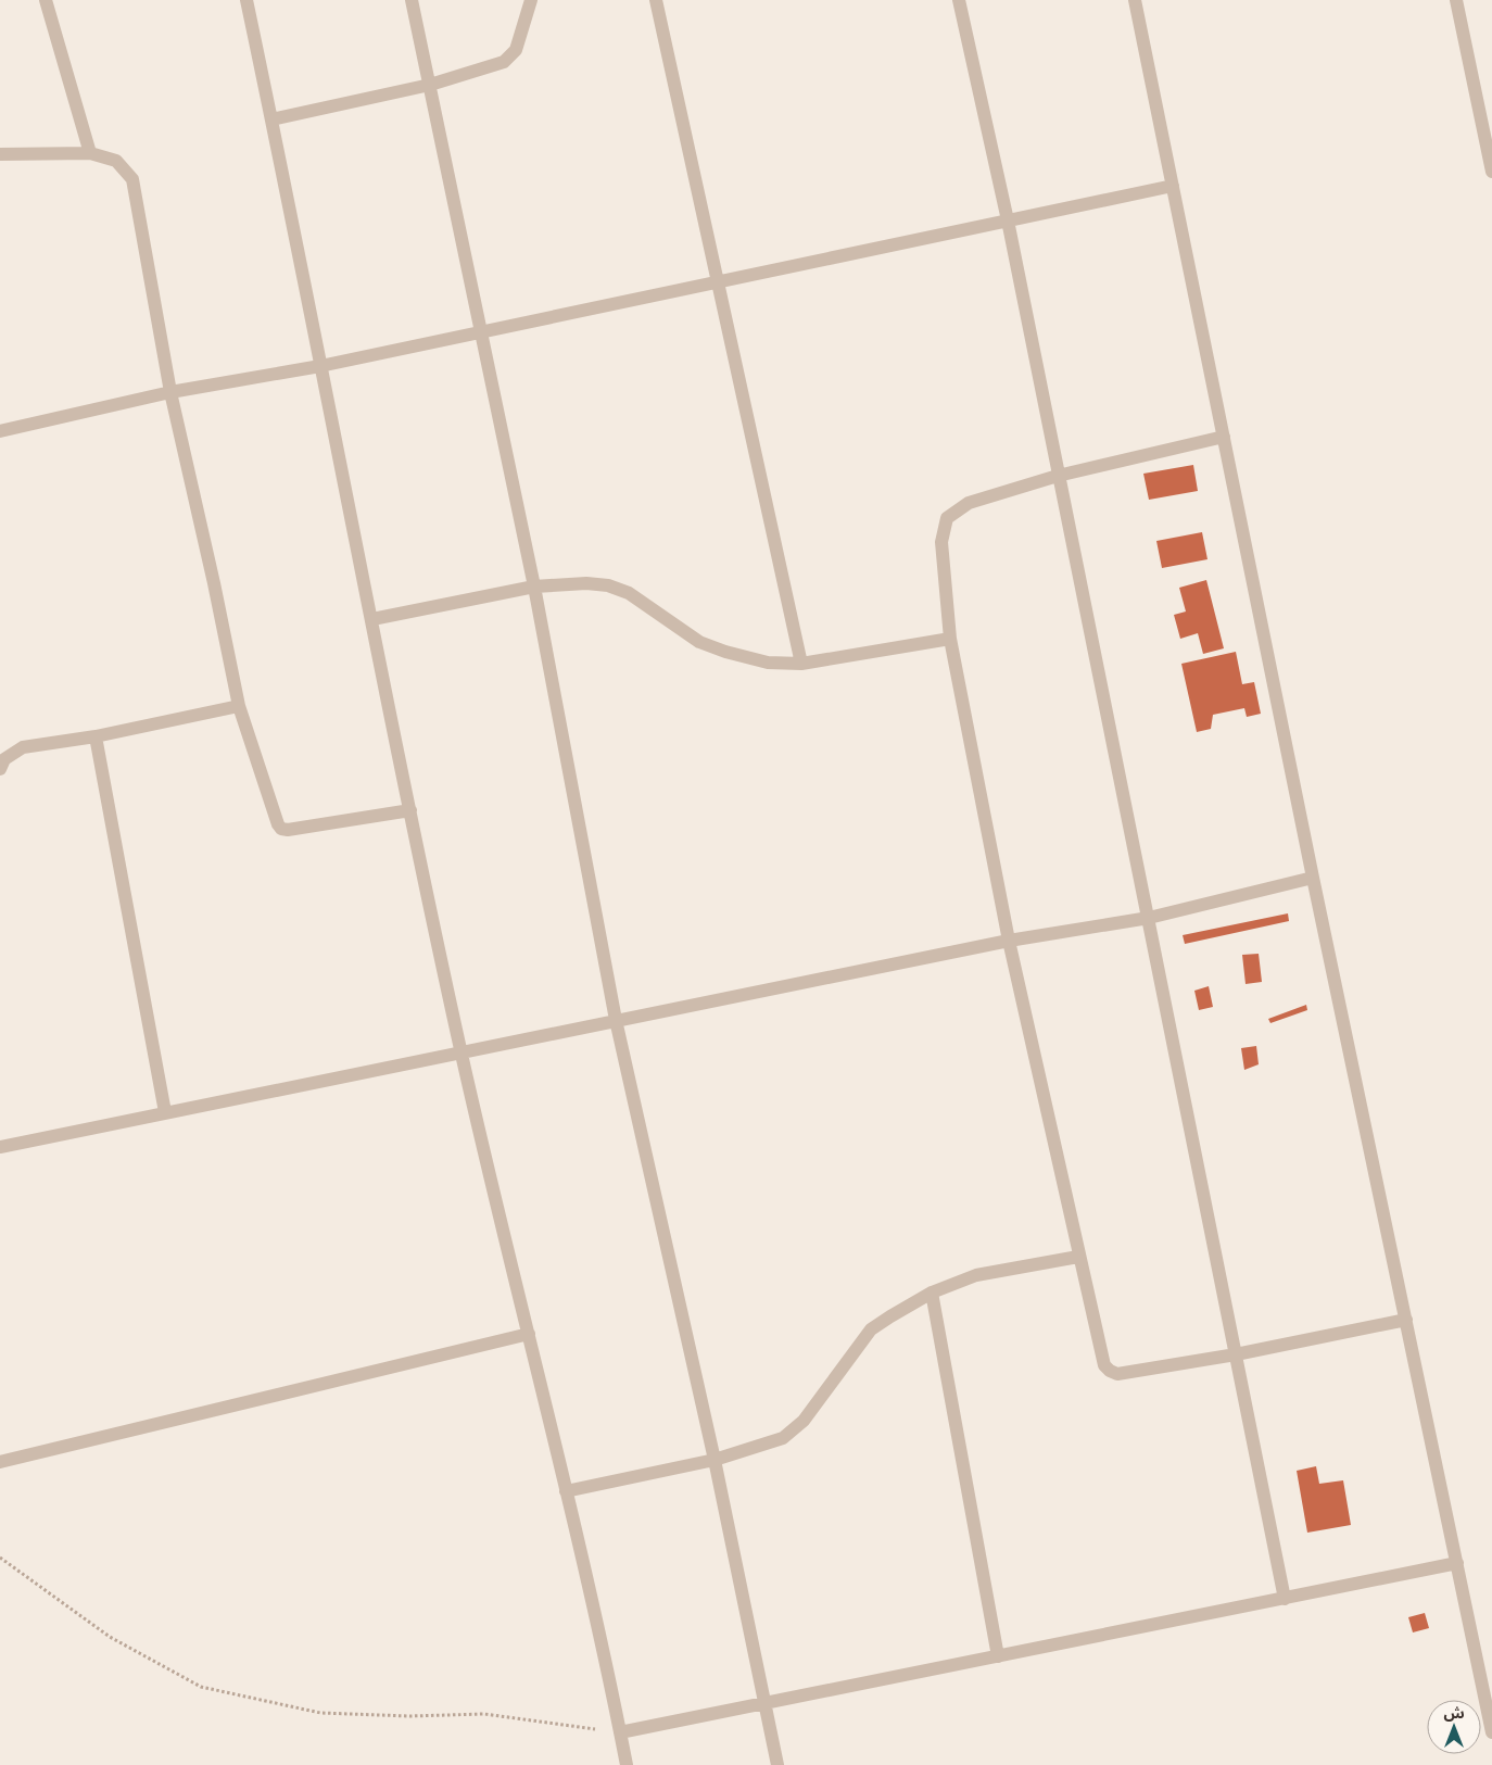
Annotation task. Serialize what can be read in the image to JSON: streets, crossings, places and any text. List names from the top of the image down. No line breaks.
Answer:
{"north":"top"}
